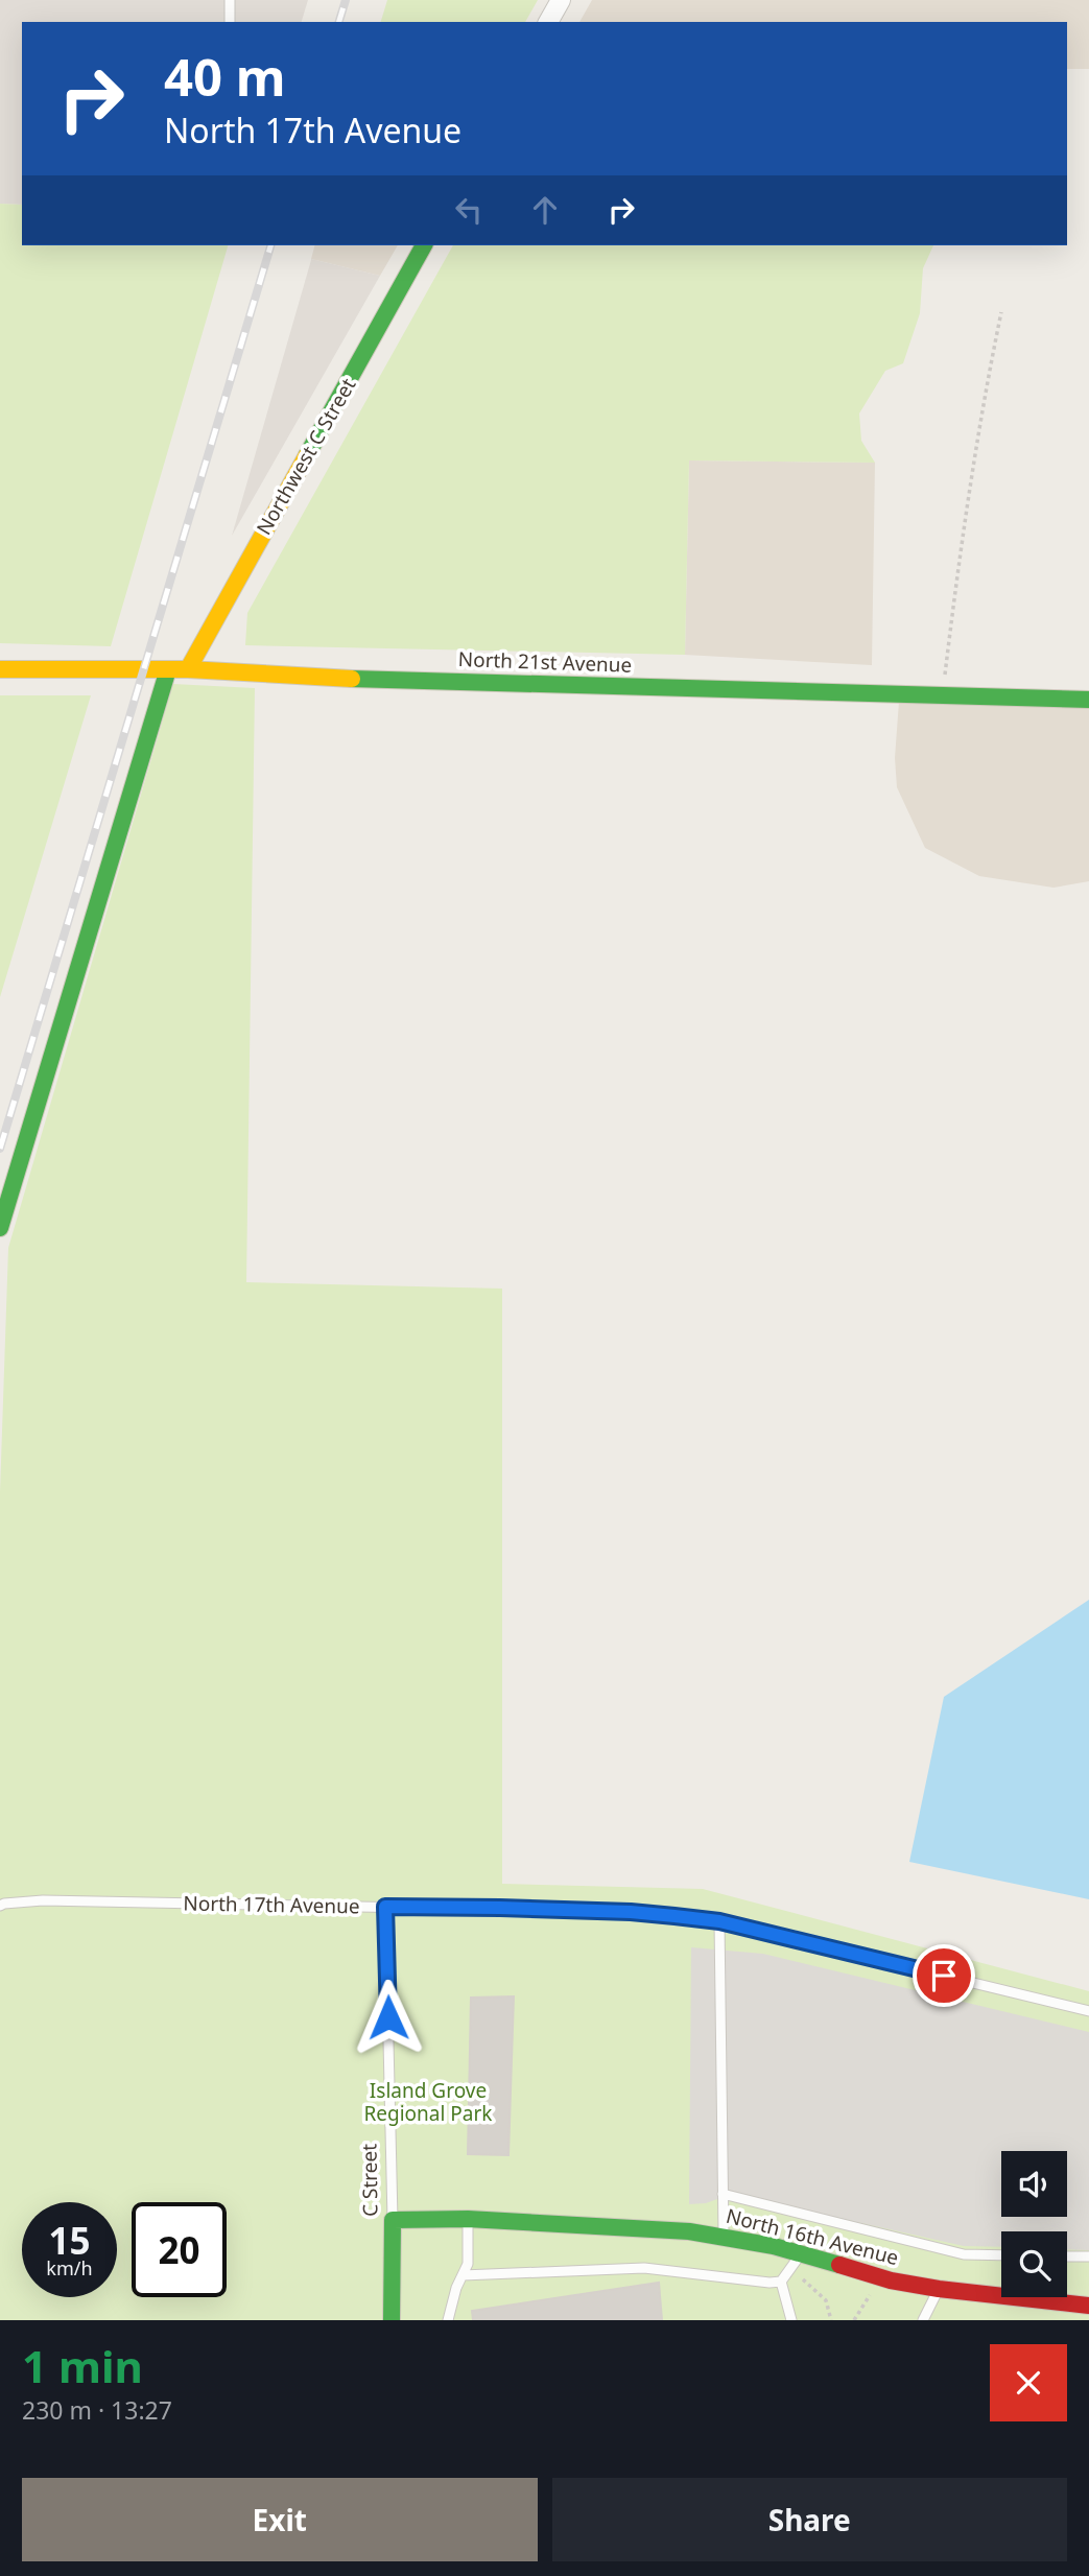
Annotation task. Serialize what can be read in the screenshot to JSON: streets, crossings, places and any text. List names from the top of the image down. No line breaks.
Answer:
{"streets":{"street":["Northwest C Street","North 21st Avenue","C Street","North 16th Avenue"],"lane":["North 17th Avenue"]},"crossings":[["Northwest C Street","North 21st Avenue"],["North 17th Avenue","C Street"],["C Street","North 16th Avenue"]],"parks":["Island Grove Regional Park"],"page":{"turn":["40 m","North 17th Avenue"],"speed":"15 km/h","limit":"20","heading":["1 min","230 m · 13:27"],"buttons":["Exit","Share"]}}
